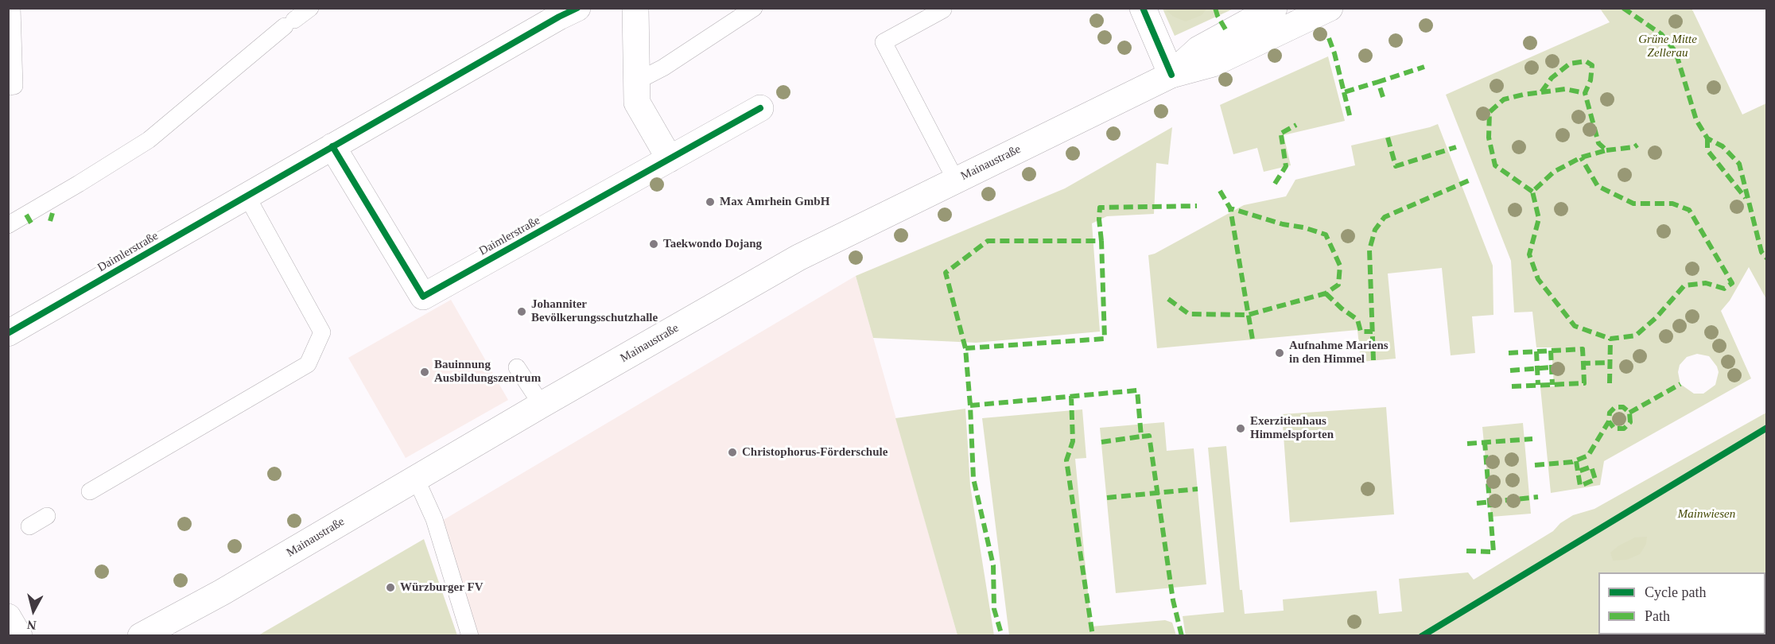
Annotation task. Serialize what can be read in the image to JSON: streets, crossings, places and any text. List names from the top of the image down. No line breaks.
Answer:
{"streets":{"street":["Mainaustraße","Daimlerstraße"]},"parks":["Grüne Mitte Zellerau","Mainwiesen"],"places":["Max Amrhein GmbH","Taekwondo Dojang","Johanniter Bevölkerungsschutzhalle","Aufnahme Mariens in den Himmel","Bauinnung Ausbildungszentrum","Exerzitienhaus Himmelspforten","Christophorus-Förderschule","Würzburger FV"],"legend":["Cycle path","Path"],"north":"bottom"}
